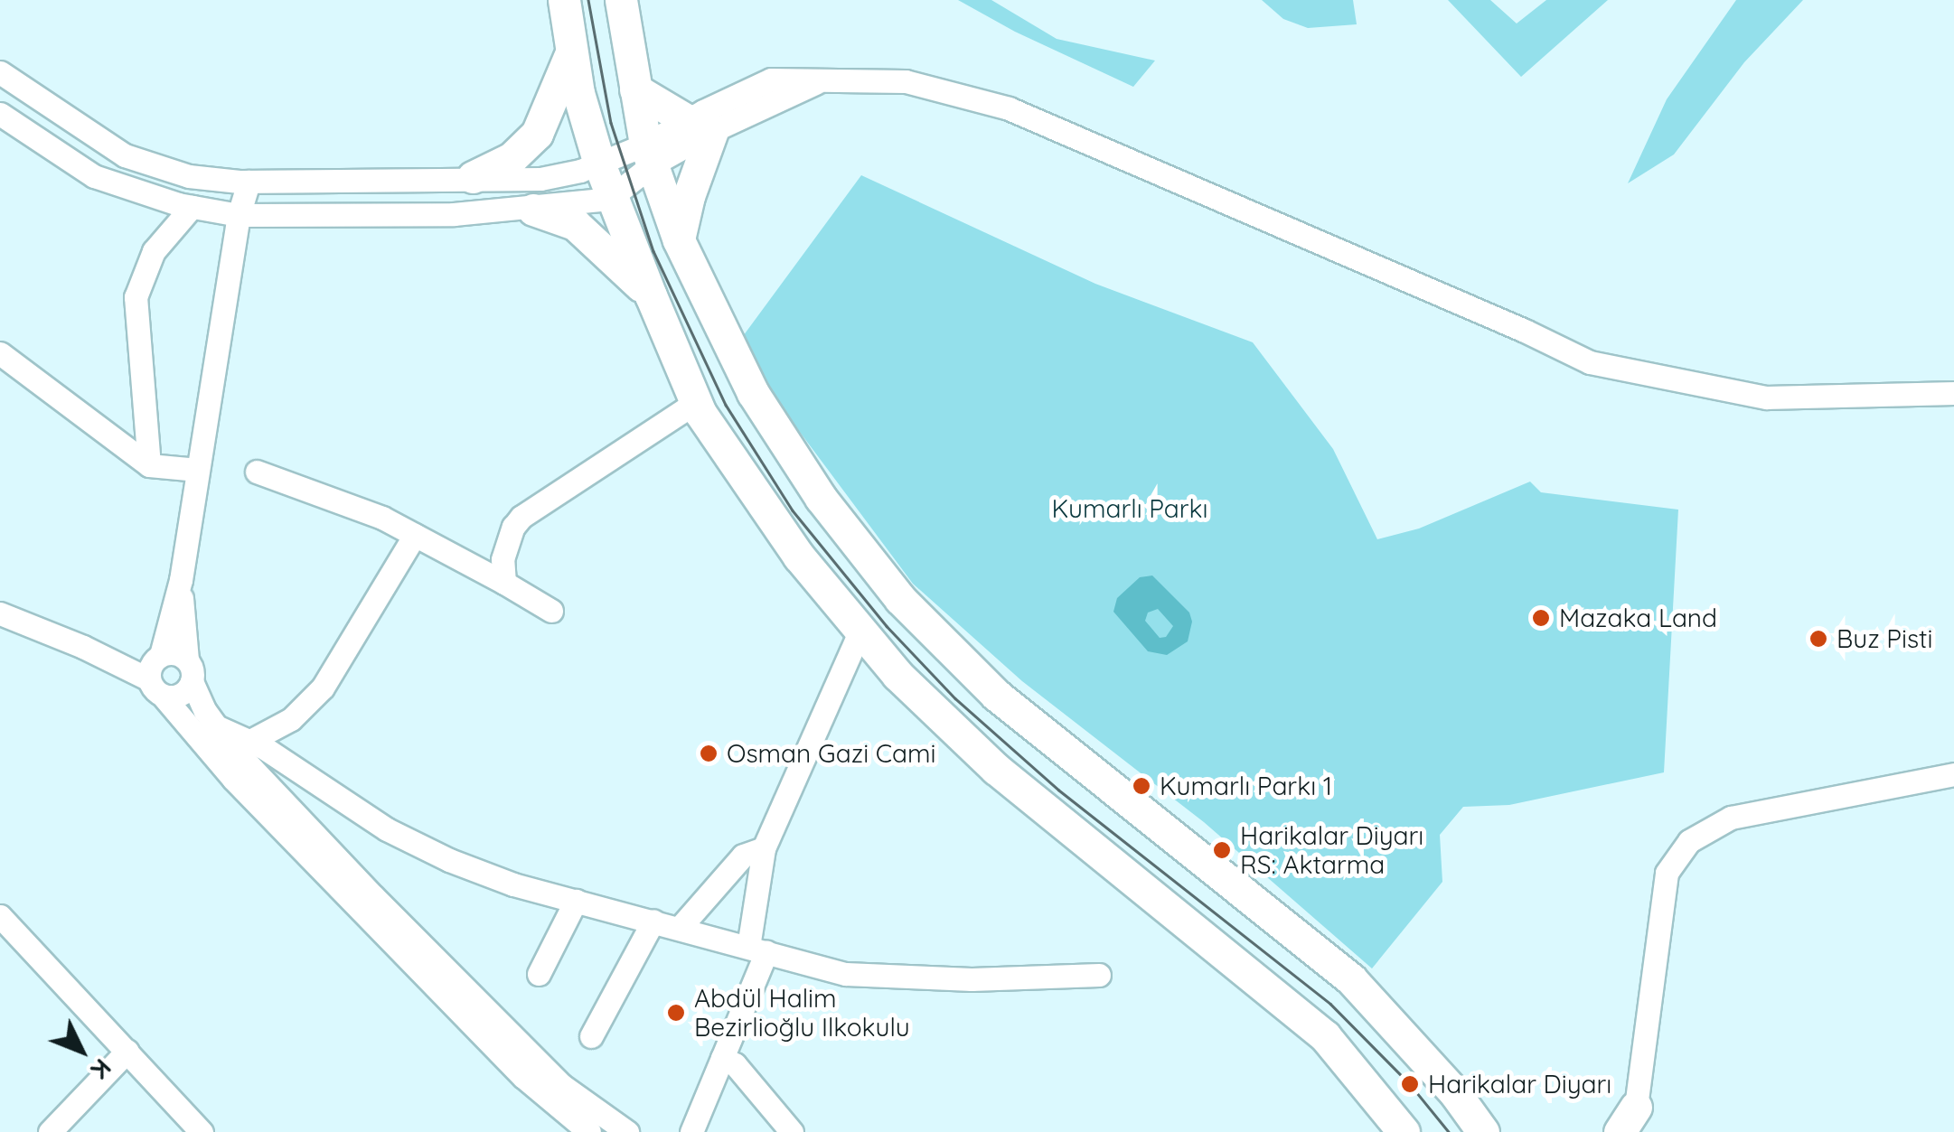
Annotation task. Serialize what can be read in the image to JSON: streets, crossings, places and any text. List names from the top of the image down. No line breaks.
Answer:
{"parks":["Kumarlı Parkı"],"places":["Mazaka Land","Buz Pisti","Osman Gazi Cami","Kumarlı Parkı 1","Harikalar Diyarı RS: Aktarma","Abdül Halim Bezirlioğlu Ilkokulu","Harikalar Diyarı"],"north":"bottom right"}
